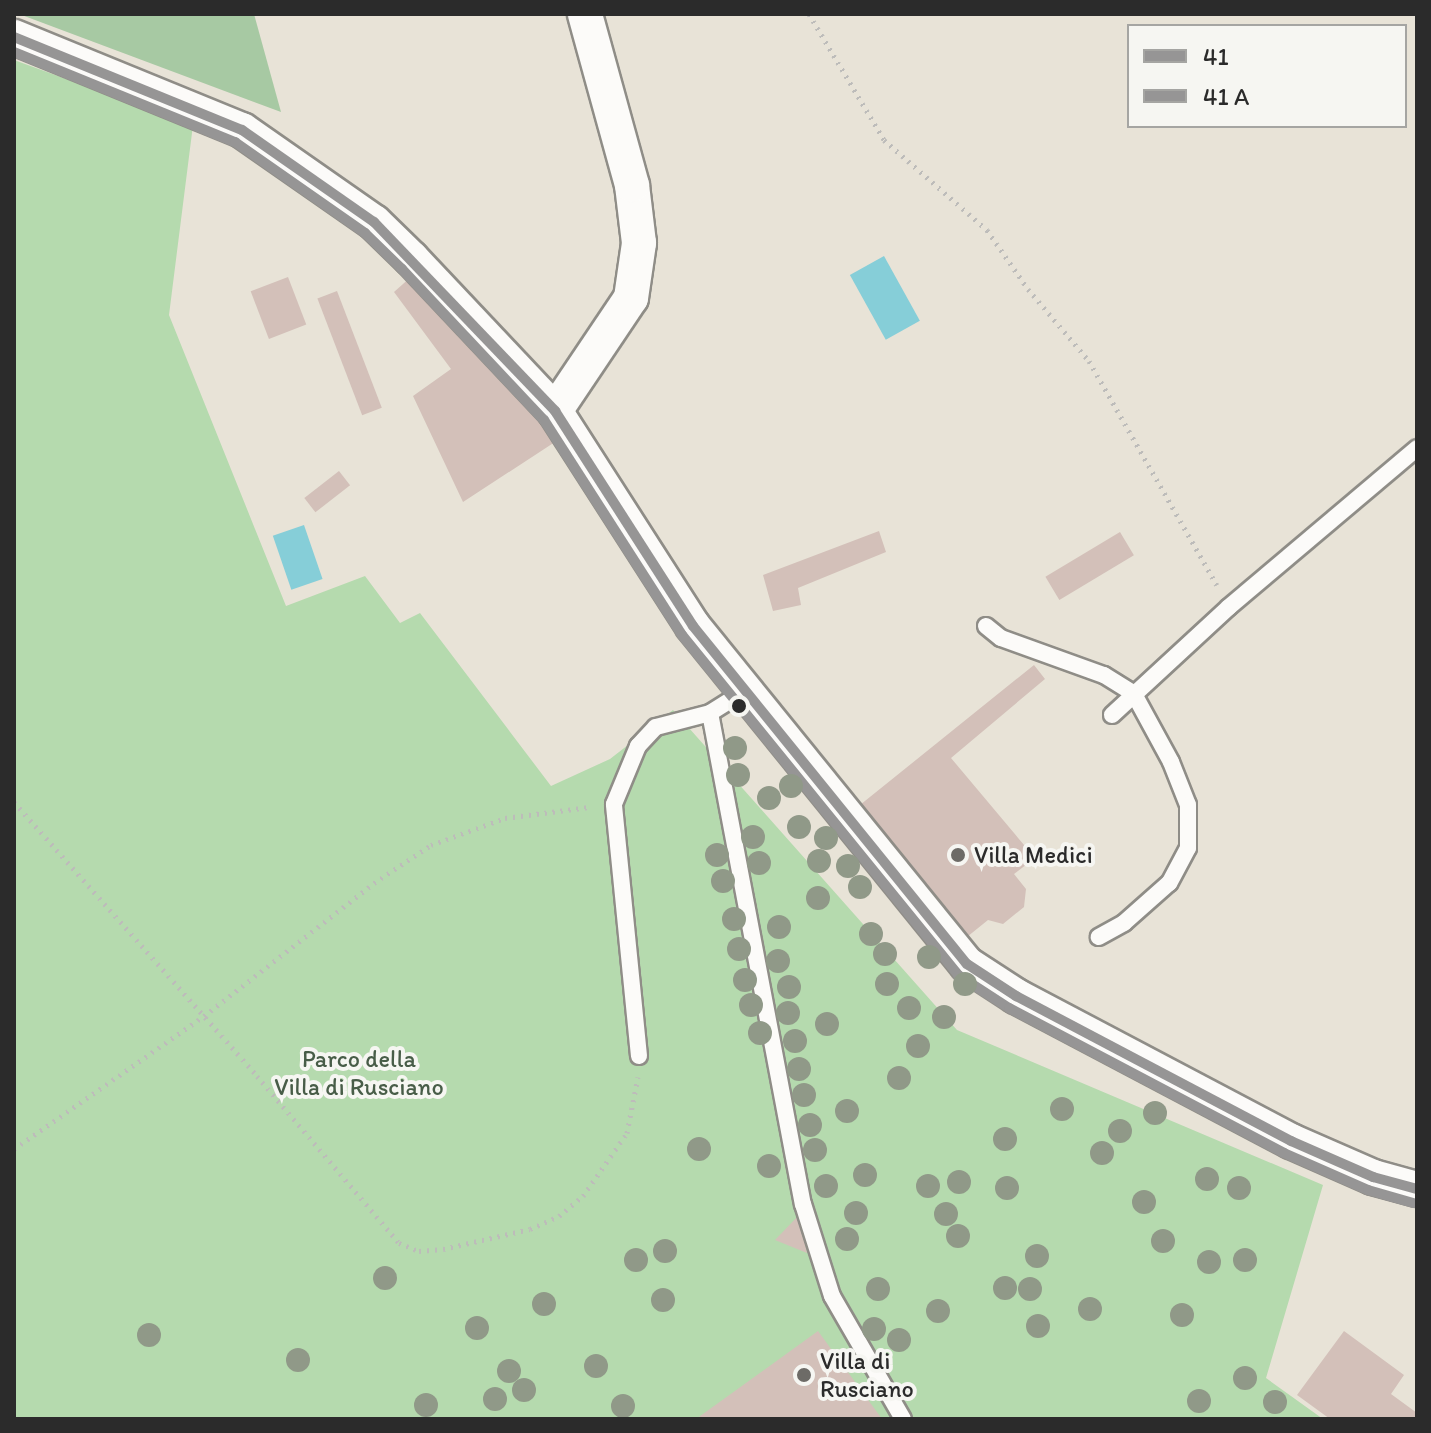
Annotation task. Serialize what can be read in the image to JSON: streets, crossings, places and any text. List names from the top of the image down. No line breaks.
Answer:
{"parks":["Parco della Villa di Rusciano"],"places":["Villa Medici","Villa di Rusciano"],"lines":["transit line 41"],"legend":["41","41 A"]}
